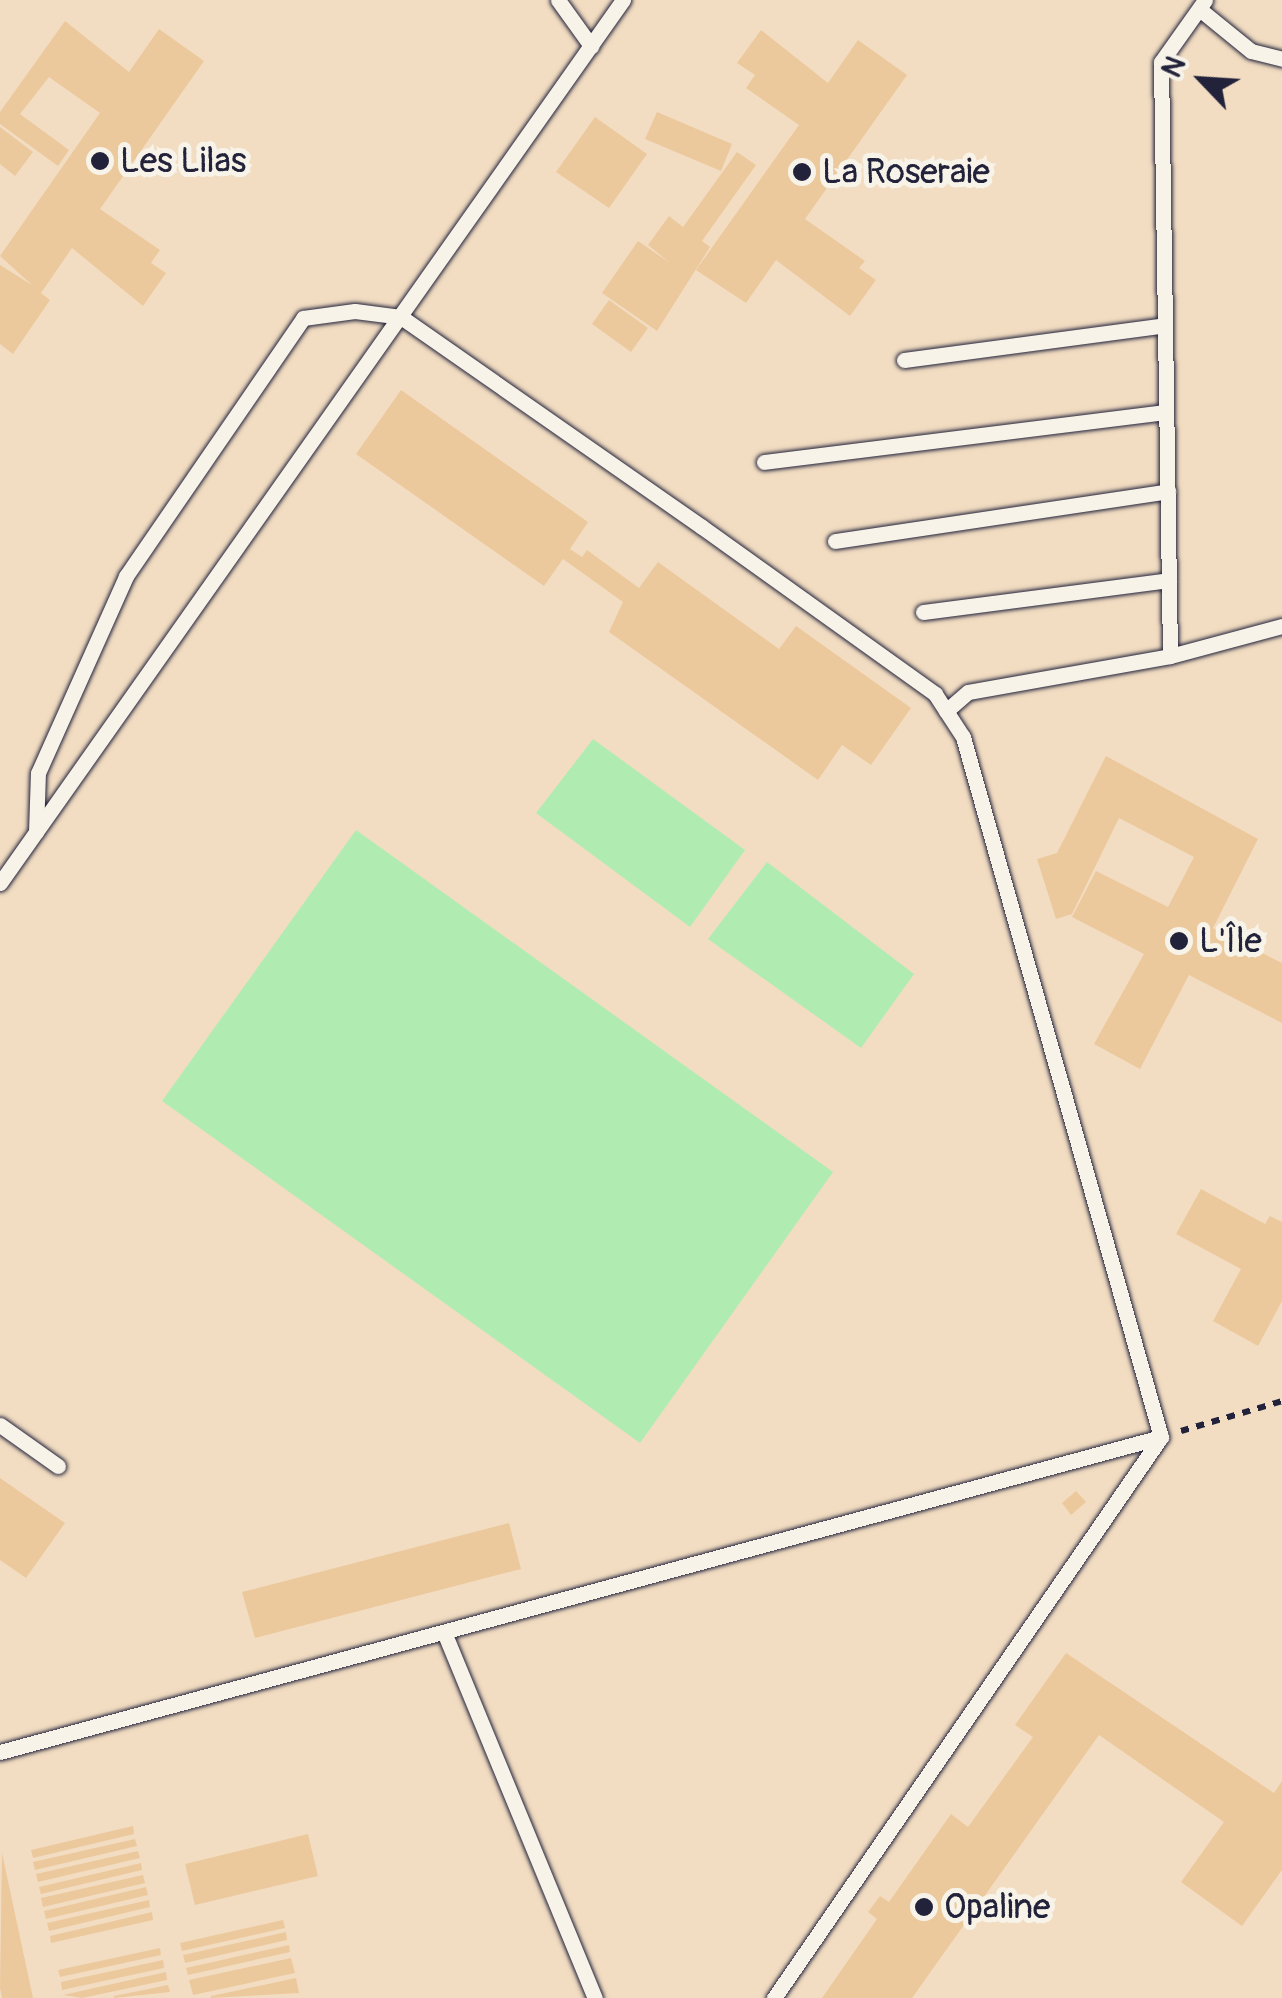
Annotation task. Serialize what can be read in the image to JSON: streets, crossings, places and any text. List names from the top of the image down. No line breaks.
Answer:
{"places":["Les Lilas","La Roseraie","L'Île","Opaline"],"north":"top left"}
